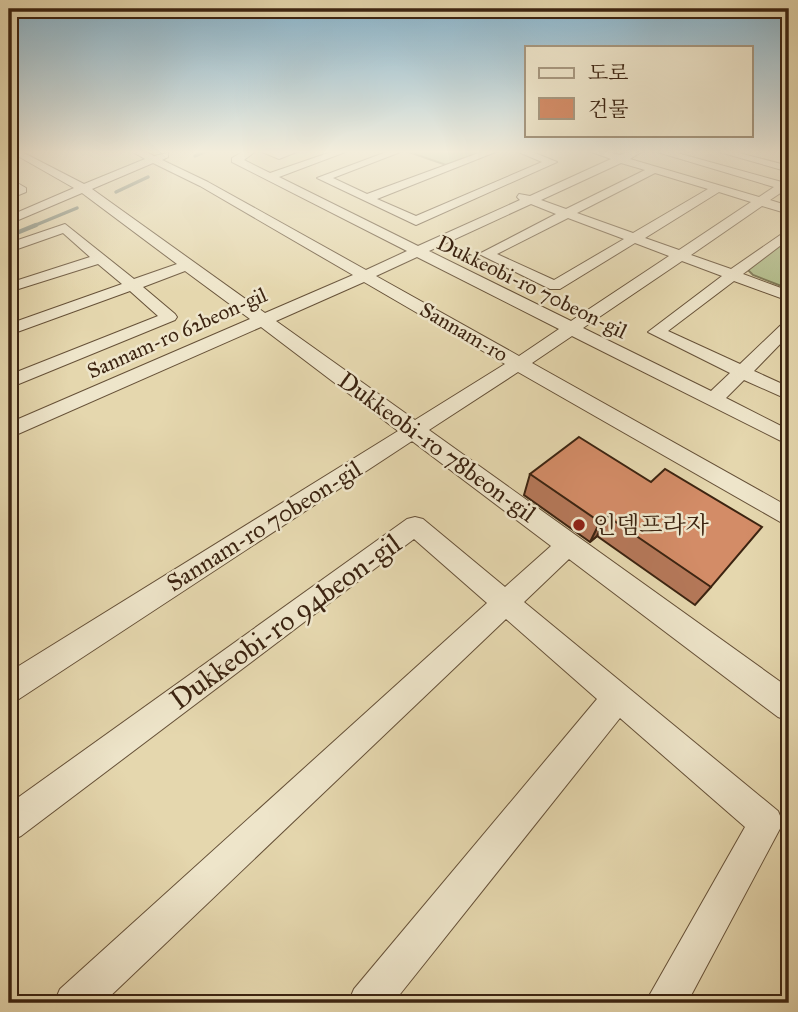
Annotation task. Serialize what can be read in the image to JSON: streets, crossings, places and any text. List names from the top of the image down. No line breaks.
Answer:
{"streets":{"street":["Dukkeobi-ro 70beon-gil","Sannam-ro","Sannam-ro 62beon-gil","Dukkeobi-ro 78beon-gil","Sannam-ro 70beon-gil","Dukkeobi-ro 94beon-gil"]},"crossings":[["Dukkeobi-ro 70beon-gil","Sannam-ro 62beon-gil"],["Dukkeobi-ro 70beon-gil","Sannam-ro 70beon-gil"],["Sannam-ro","Sannam-ro 62beon-gil"],["Sannam-ro","Sannam-ro 70beon-gil"],["Sannam-ro 62beon-gil","Dukkeobi-ro 78beon-gil"],["Dukkeobi-ro 78beon-gil","Sannam-ro 70beon-gil"]],"places":["인뎀프라자"],"legend":["도로","건물"]}
